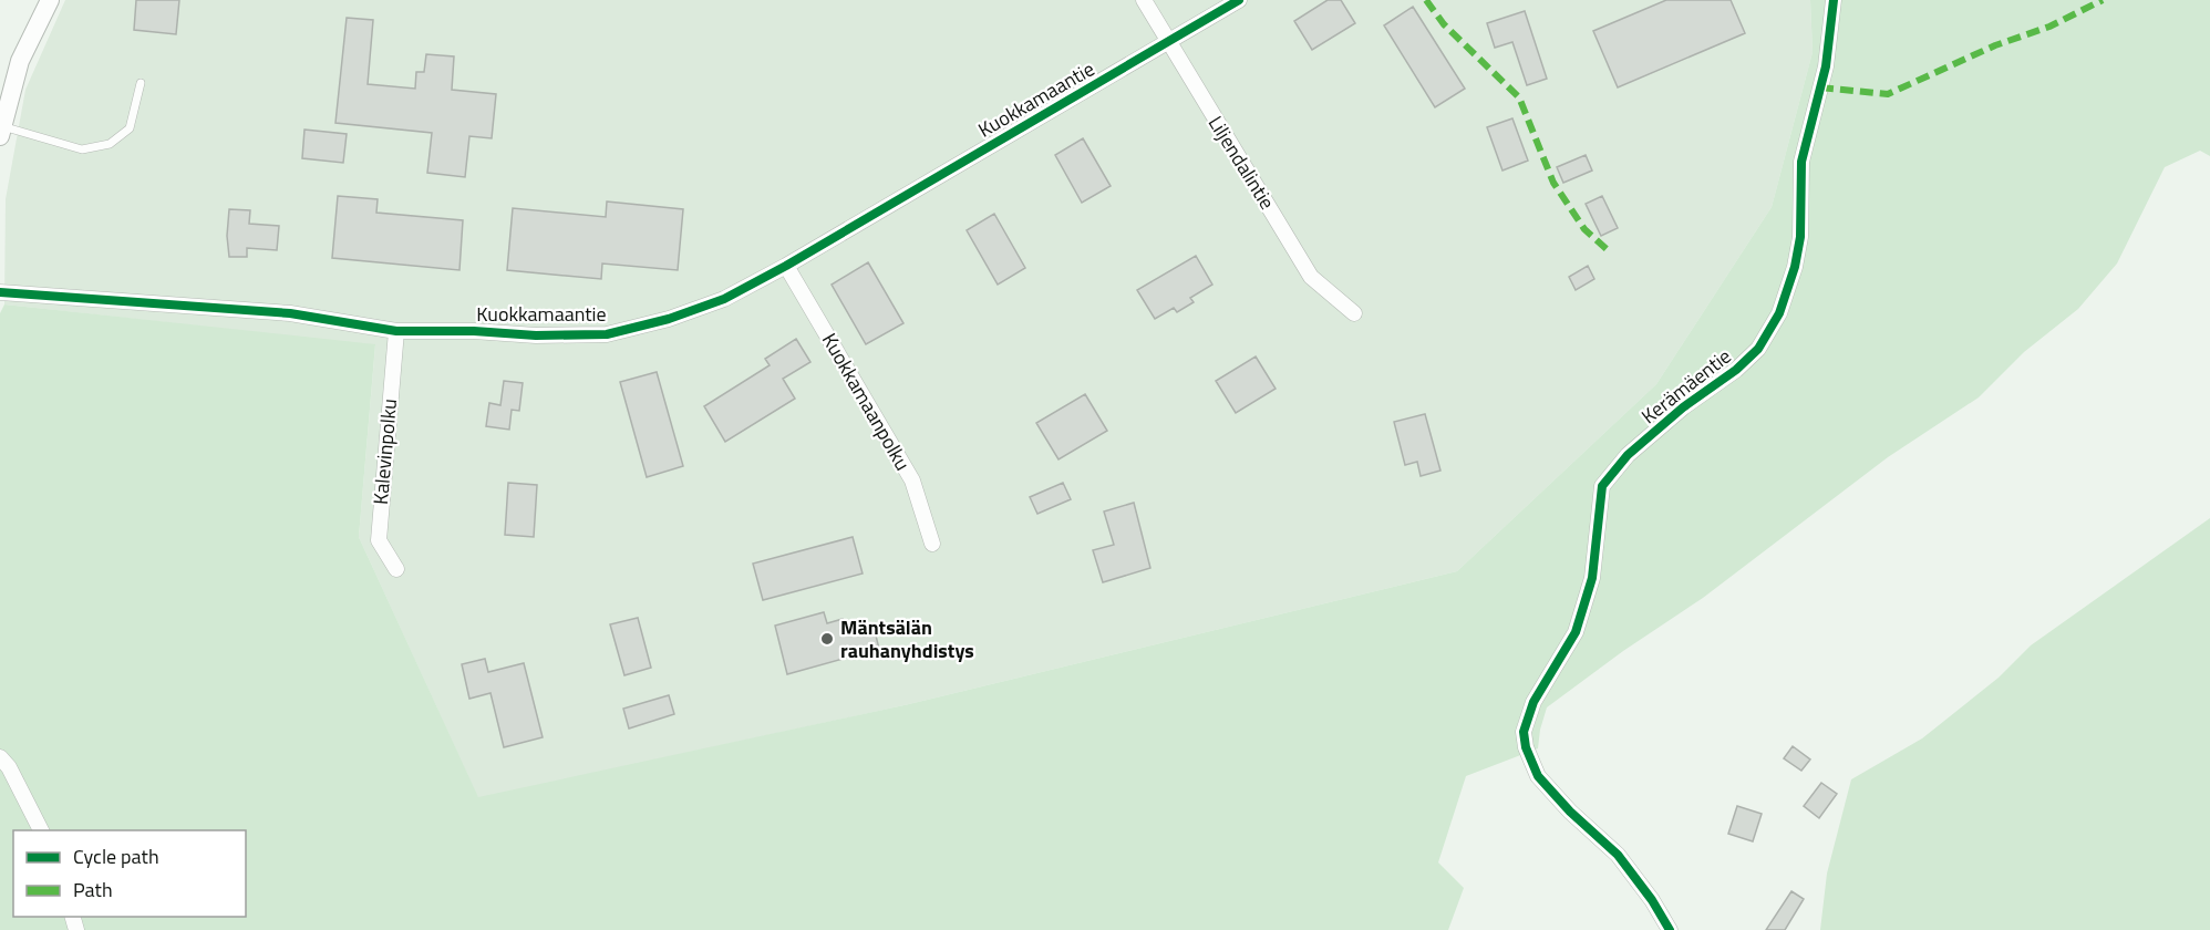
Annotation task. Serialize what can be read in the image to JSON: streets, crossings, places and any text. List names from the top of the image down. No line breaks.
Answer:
{"streets":{"street":["Kuokkamaantie","Liljendalintie","Kerämäentie","Kuokkamaanpolku","Kalevinpolku"]},"crossings":[["Kuokkamaantie","Liljendalintie"],["Kuokkamaantie","Kuokkamaanpolku"],["Kuokkamaantie","Kalevinpolku"]],"places":["Mäntsälän rauhanyhdistys"],"legend":["Cycle path","Path"]}
